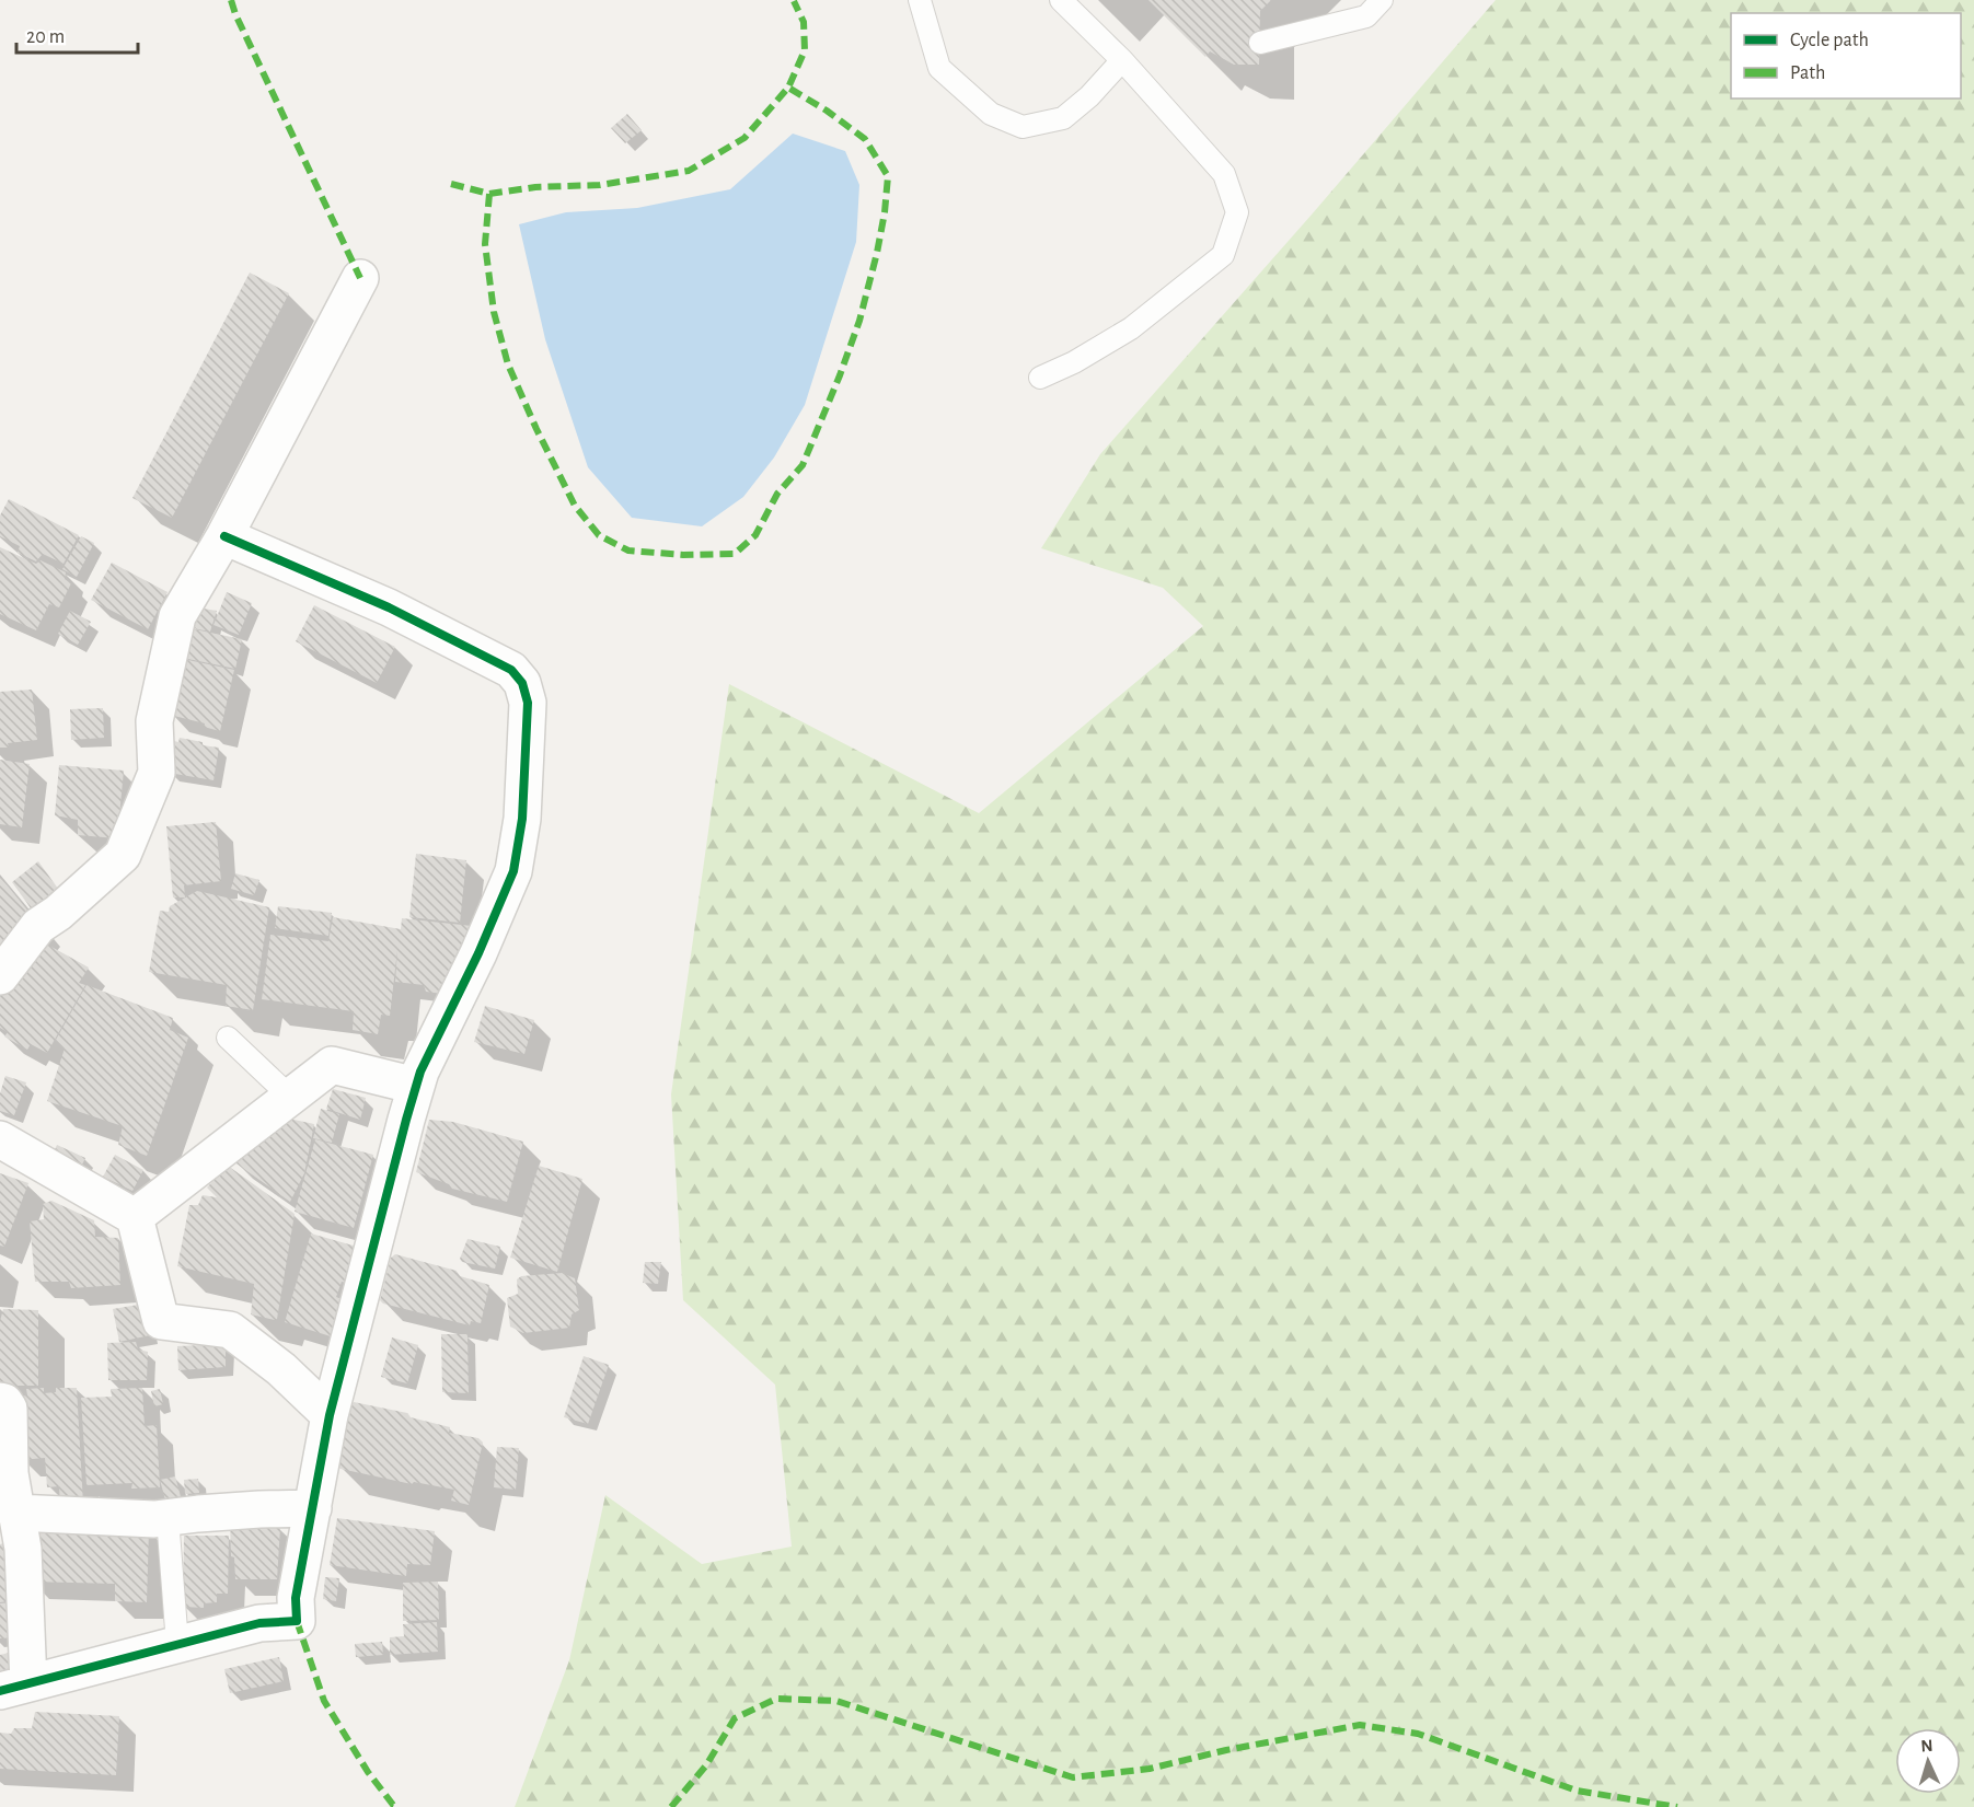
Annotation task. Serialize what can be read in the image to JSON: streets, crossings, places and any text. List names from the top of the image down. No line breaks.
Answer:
{"legend":["Cycle path","Path"],"scale_bar":"20 m","north":"top"}
